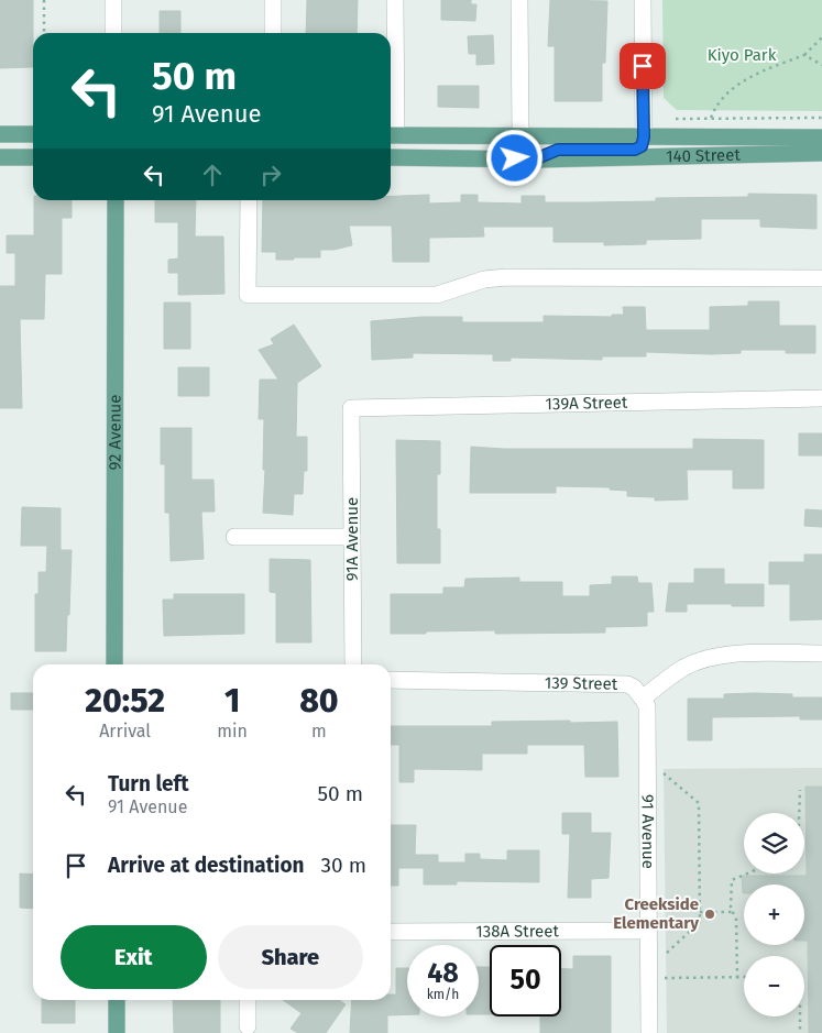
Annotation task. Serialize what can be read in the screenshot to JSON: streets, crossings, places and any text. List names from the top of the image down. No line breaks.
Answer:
{"streets":{"main road":["140 Street","92 Avenue"],"street":["139A Street","91A Avenue","139 Street","91 Avenue","138A Street"]},"crossings":[["139A Street","91A Avenue"],["139 Street","91 Avenue"],["91 Avenue","138A Street"]],"parks":["Kiyo Park"],"places":["Creekside Elementary"],"page":{"turn":["50 m","91 Avenue"],"eta":["20:52","Arrival","1","min","80","m"],"list":[{"name":"Turn left","note":"91 Avenue","value":"50 m"},{"name":"Arrive at destination","value":"30 m"}],"map_buttons":["+","−"],"buttons":["Exit","Share"],"speed":"48 km/h","limit":"50"}}
